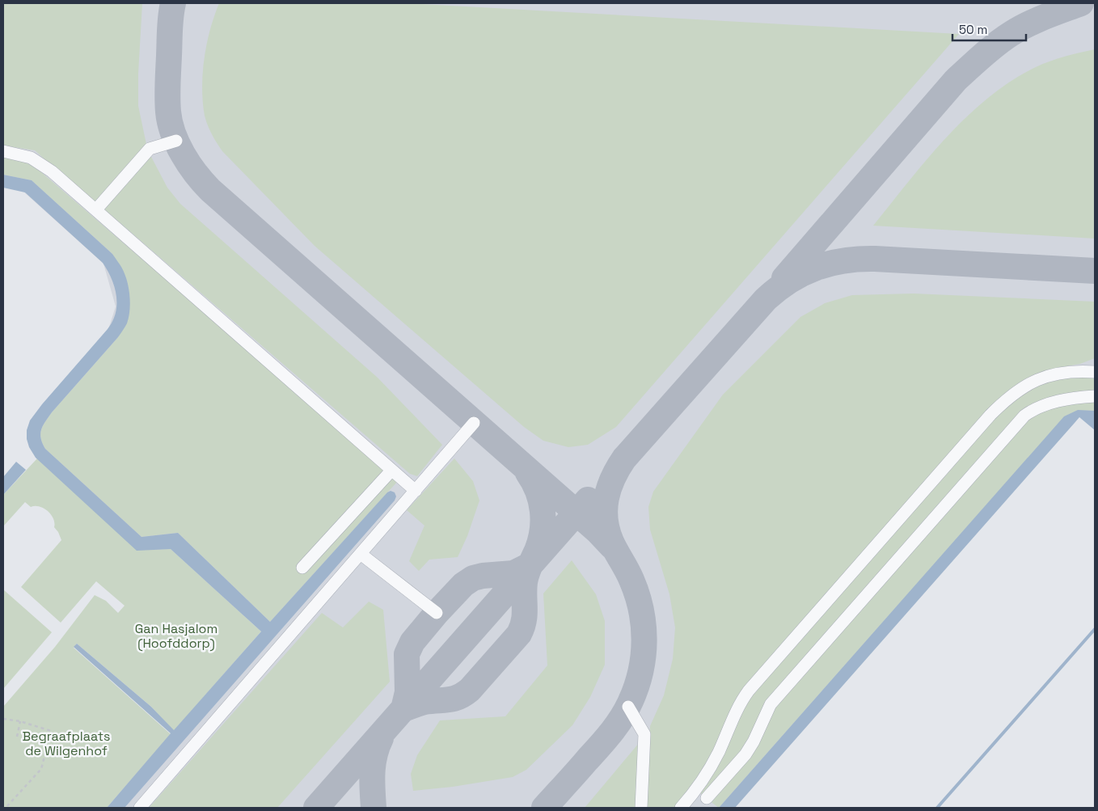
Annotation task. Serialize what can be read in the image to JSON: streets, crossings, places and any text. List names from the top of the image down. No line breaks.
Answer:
{"parks":["Gan Hasjalom (Hoofddorp)","Begraafplaats de Wilgenhof"],"scale_bar":"50 m"}
